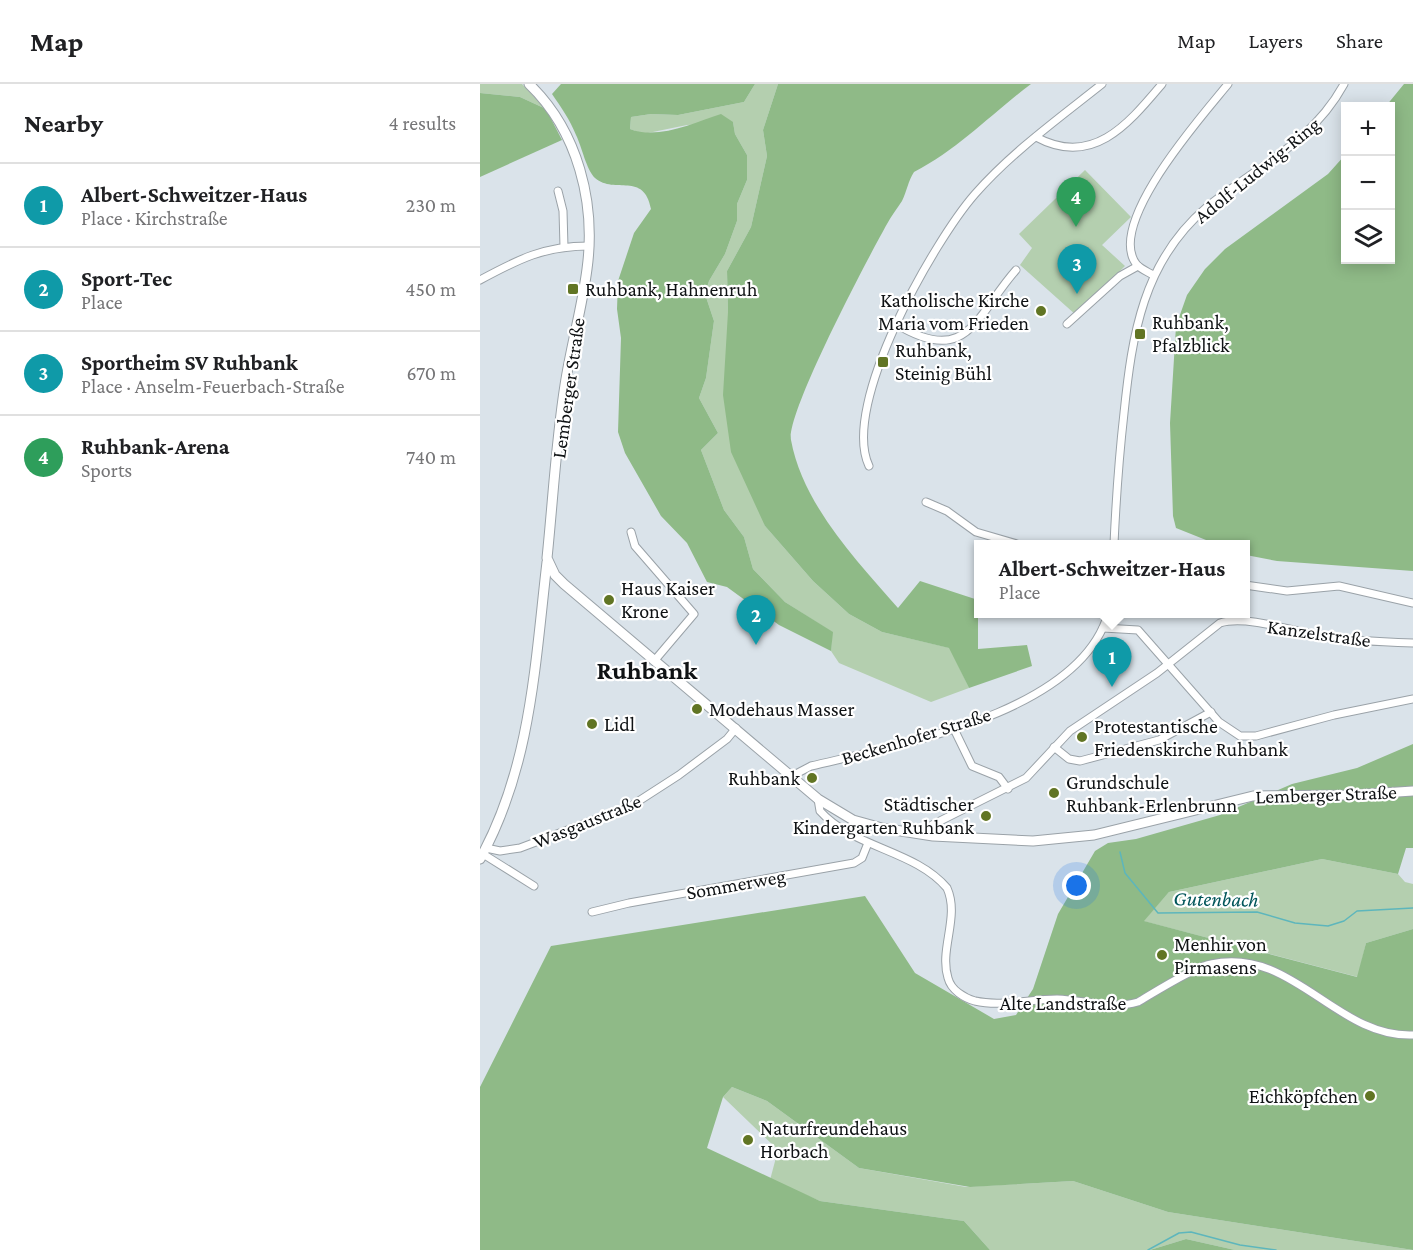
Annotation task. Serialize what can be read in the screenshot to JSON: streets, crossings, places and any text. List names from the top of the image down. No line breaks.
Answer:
{"streets":{"main road":["Lemberger Straße"],"street":["Adolf-Ludwig-Ring","Kanzelstraße","Beckenhofer Straße","Wasgaustraße","Sommerweg","Alte Landstraße"]},"crossings":[["Lemberger Straße","Kanzelstraße"],["Lemberger Straße","Beckenhofer Straße"],["Lemberger Straße","Wasgaustraße"],["Lemberger Straße","Alte Landstraße"],["Sommerweg","Alte Landstraße"]],"districts":["Ruhbank"],"water":["Gutenbach"],"places":{"transit":["Ruhbank, Hahnenruh","Ruhbank, Pfalzblick","Ruhbank, Steinig Bühl"],"other":["Katholische Kirche Maria vom Frieden","Haus Kaiser Krone","Modehaus Masser","Lidl","Protestantische Friedenskirche Ruhbank","Ruhbank","Grundschule Ruhbank-Erlenbrunn","Städtischer Kindergarten Ruhbank","Menhir von Pirmasens","Eichköpfchen","Naturfreundehaus Horbach"]},"page":{"header":"Map","nav":["Map","Layers","Share"],"heading":["Nearby","4 results"],"map_buttons":["+","−"],"list":[{"mark":"1","name":"Albert-Schweitzer-Haus","note":"Place · Kirchstraße","value":"230 m"},{"mark":"2","name":"Sport-Tec","note":"Place","value":"450 m"},{"mark":"3","name":"Sportheim SV Ruhbank","note":"Place · Anselm-Feuerbach-Straße","value":"670 m"},{"mark":"4","name":"Ruhbank-Arena","note":"Sports","value":"740 m"}],"pins":["4","3","2","1"],"popup":["Albert-Schweitzer-Haus","Place"]}}
